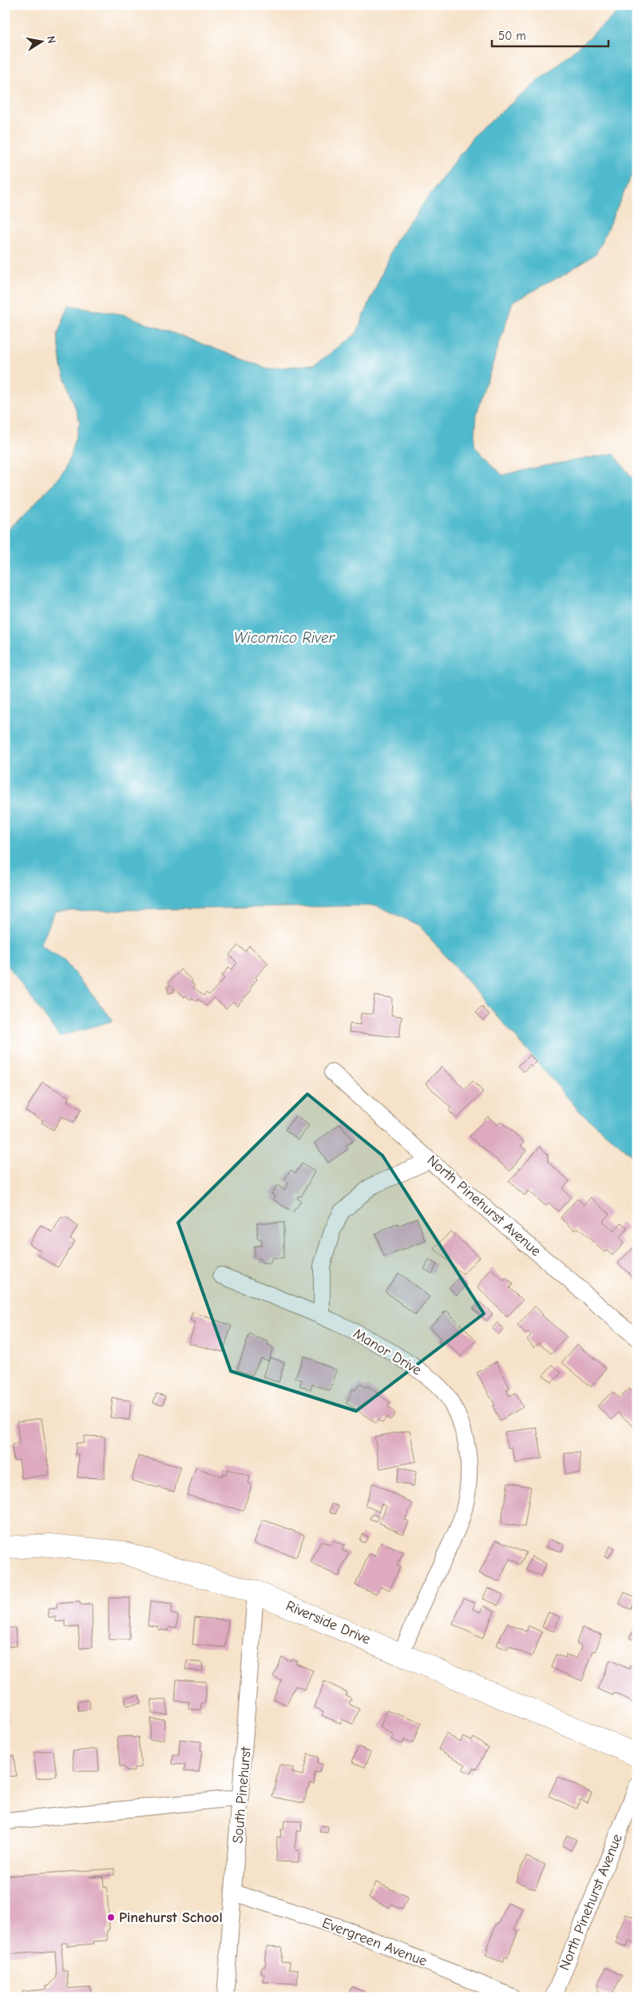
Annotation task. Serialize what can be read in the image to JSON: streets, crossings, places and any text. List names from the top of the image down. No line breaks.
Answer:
{"streets":{"street":["North Pinehurst Avenue","Manor Drive","Riverside Drive","South Pinehurst","Evergreen Avenue"]},"crossings":[["Manor Drive","Riverside Drive"],["Riverside Drive","South Pinehurst"],["South Pinehurst","Evergreen Avenue"]],"water":["Wicomico River"],"places":["Pinehurst School"],"scale_bar":"50 m","north":"right"}
